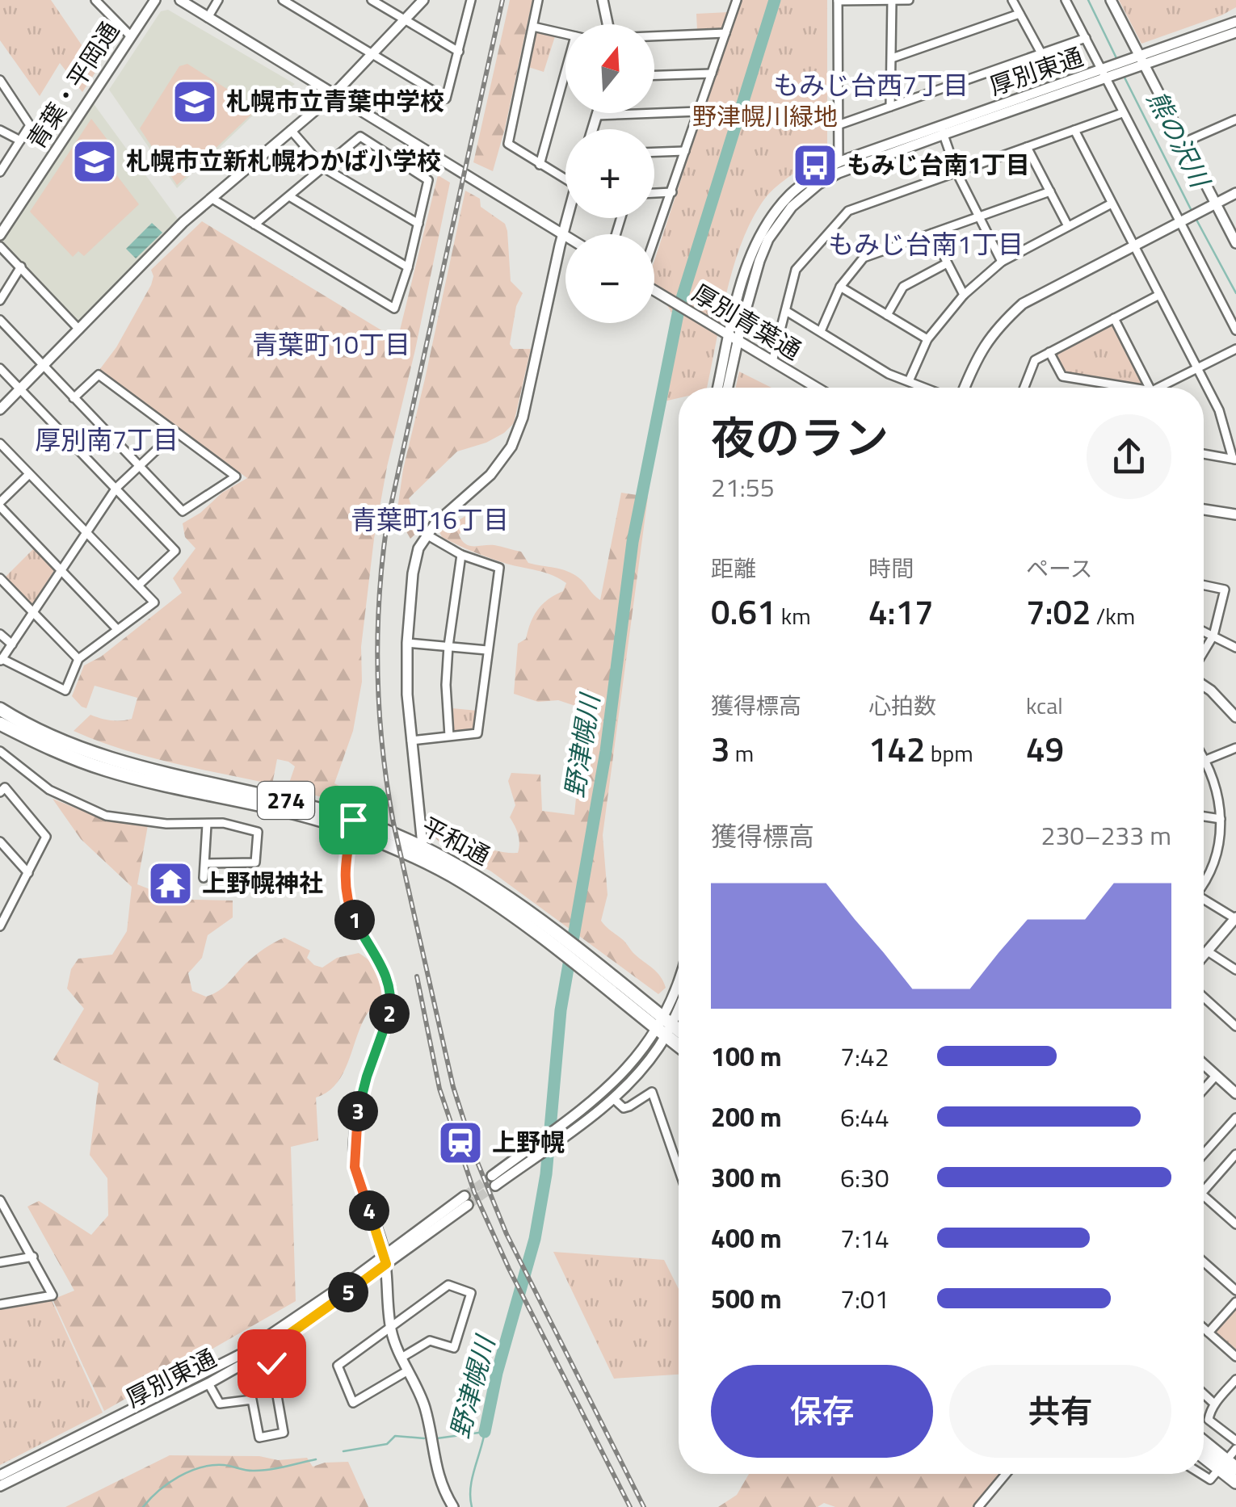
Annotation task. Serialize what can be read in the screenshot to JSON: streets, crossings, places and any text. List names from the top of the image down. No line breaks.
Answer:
{"streets":{"highway":["274","平和通"],"street":["厚別東通","青葉・平岡通","厚別青葉通"]},"crossings":[["厚別東通","厚別青葉通"],["274","平和通"]],"districts":["もみじ台西7丁目","もみじ台南1丁目","青葉町10丁目","厚別南7丁目","青葉町16丁目"],"water":["熊の沢川","野津幌川"],"parks":["野津幌川緑地"],"places":{"school or university":["札幌市立青葉中学校","札幌市立新札幌わかば小学校"],"bus stop":["もみじ台南1丁目"],"temple":["上野幌神社"],"station":["上野幌"]},"north":"top","page":{"map_buttons":["+","−"],"heading":["夜のラン","21:55"],"stats":[["距離","0.61 km"],["時間","4:17"],["ペース","7:02 /km"],["獲得標高","3 m"],["心拍数","142 bpm"],["kcal","49"]],"chart":["獲得標高","230–233 m"],"pins":["1","2","3","4","5"],"list":[{"name":"100 m","note":"7:42"},{"name":"200 m","note":"6:44"},{"name":"300 m","note":"6:30"},{"name":"400 m","note":"7:14"},{"name":"500 m","note":"7:01"}],"buttons":["保存","共有"]}}
